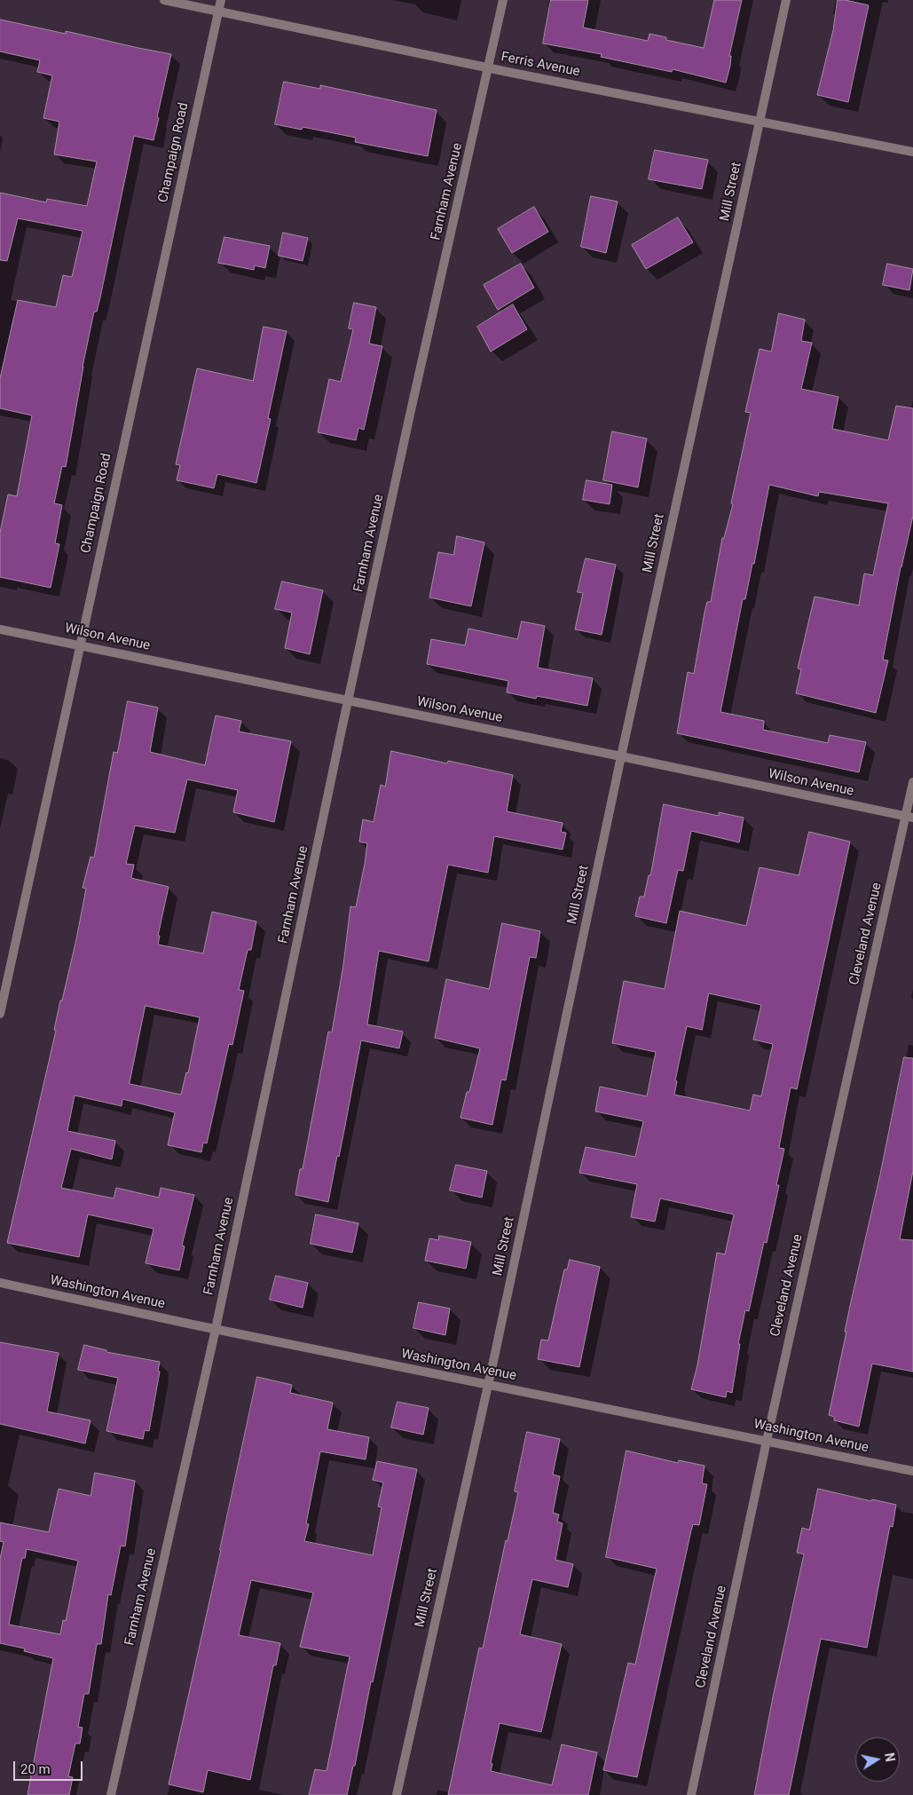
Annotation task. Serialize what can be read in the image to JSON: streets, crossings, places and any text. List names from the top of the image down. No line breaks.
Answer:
{"streets":{"street":["Ferris Avenue","Champaign Road","Farnham Avenue","Mill Street","Wilson Avenue","Cleveland Avenue","Washington Avenue"]},"crossings":[["Ferris Avenue","Champaign Road"],["Ferris Avenue","Farnham Avenue"],["Ferris Avenue","Mill Street"],["Champaign Road","Wilson Avenue"],["Farnham Avenue","Wilson Avenue"],["Farnham Avenue","Washington Avenue"],["Mill Street","Wilson Avenue"],["Mill Street","Washington Avenue"],["Wilson Avenue","Cleveland Avenue"],["Cleveland Avenue","Washington Avenue"]],"scale_bar":"20 m","north":"right"}
